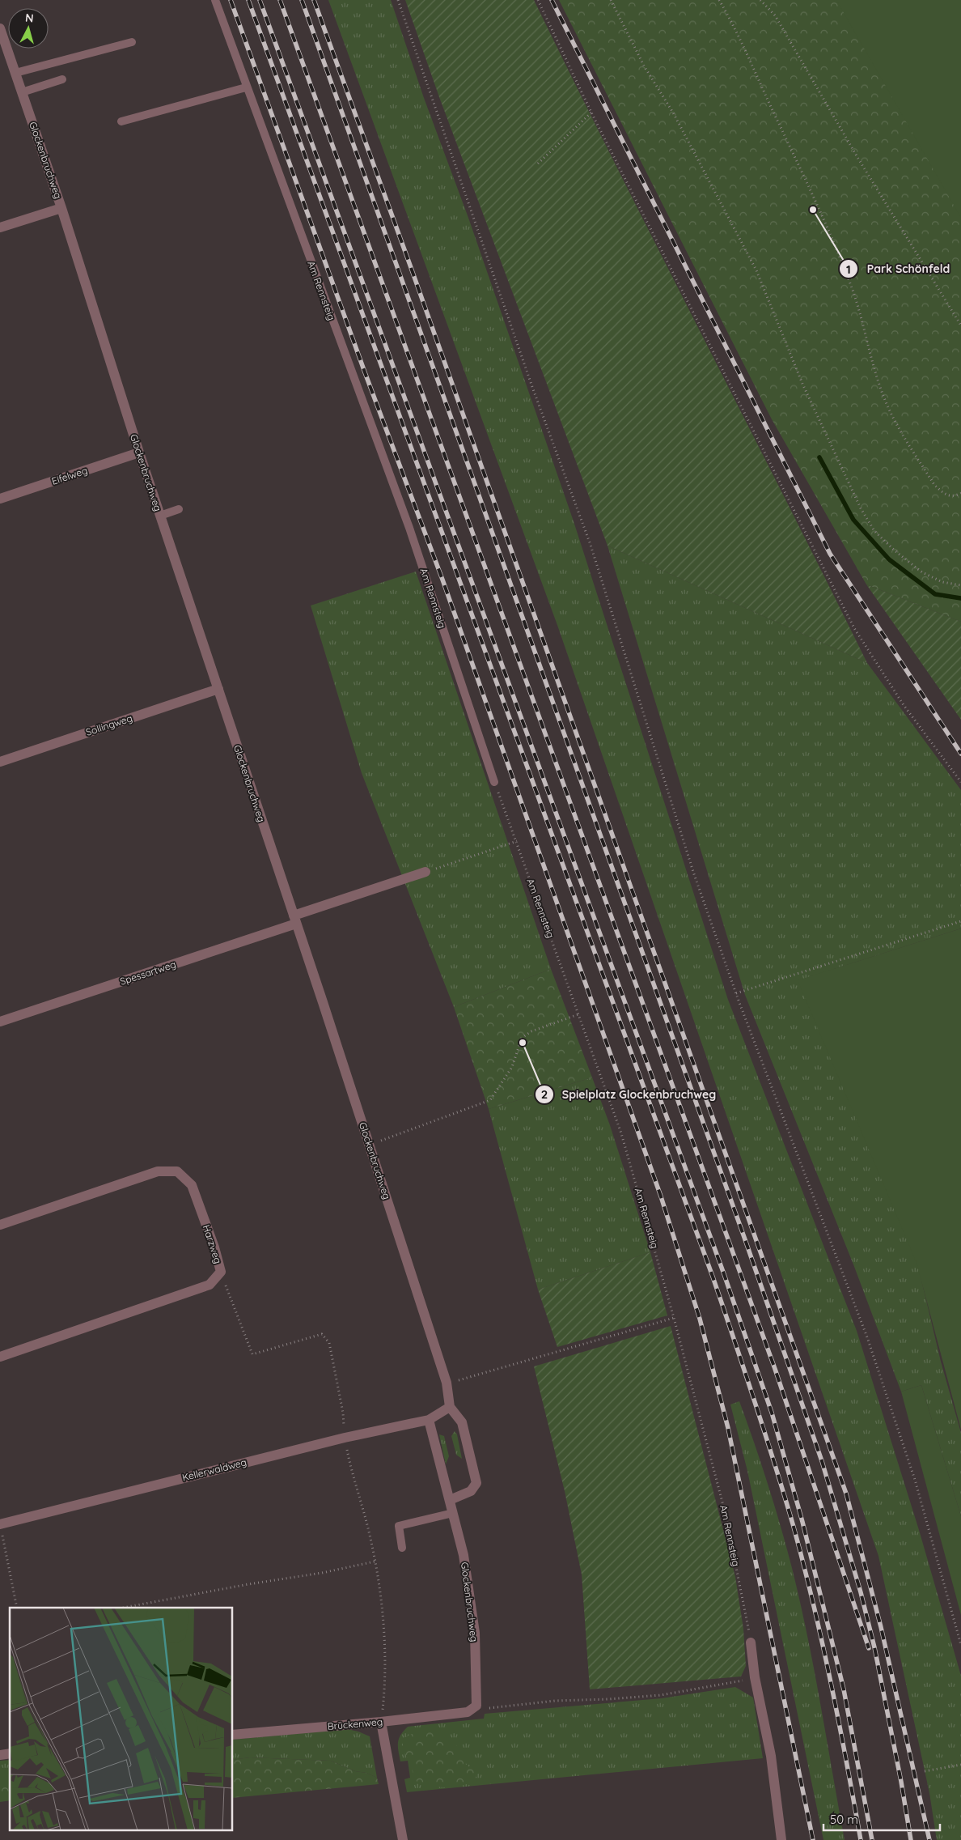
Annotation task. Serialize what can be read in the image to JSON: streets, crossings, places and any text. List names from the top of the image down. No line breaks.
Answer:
{"streets":{"street":["Glockenbruchweg","Eifelweg","Sollingweg","Spessartweg","Harzweg","Kellerwaldweg","Brückenweg"],"lane":["Am Rennsteig"]},"crossings":[["Glockenbruchweg","Eifelweg"],["Glockenbruchweg","Sollingweg"],["Glockenbruchweg","Spessartweg"],["Glockenbruchweg","Kellerwaldweg"],["Glockenbruchweg","Brückenweg"]],"places":["Park Schönfeld","Spielplatz Glockenbruchweg"],"scale_bar":"50 m","north":"top"}
